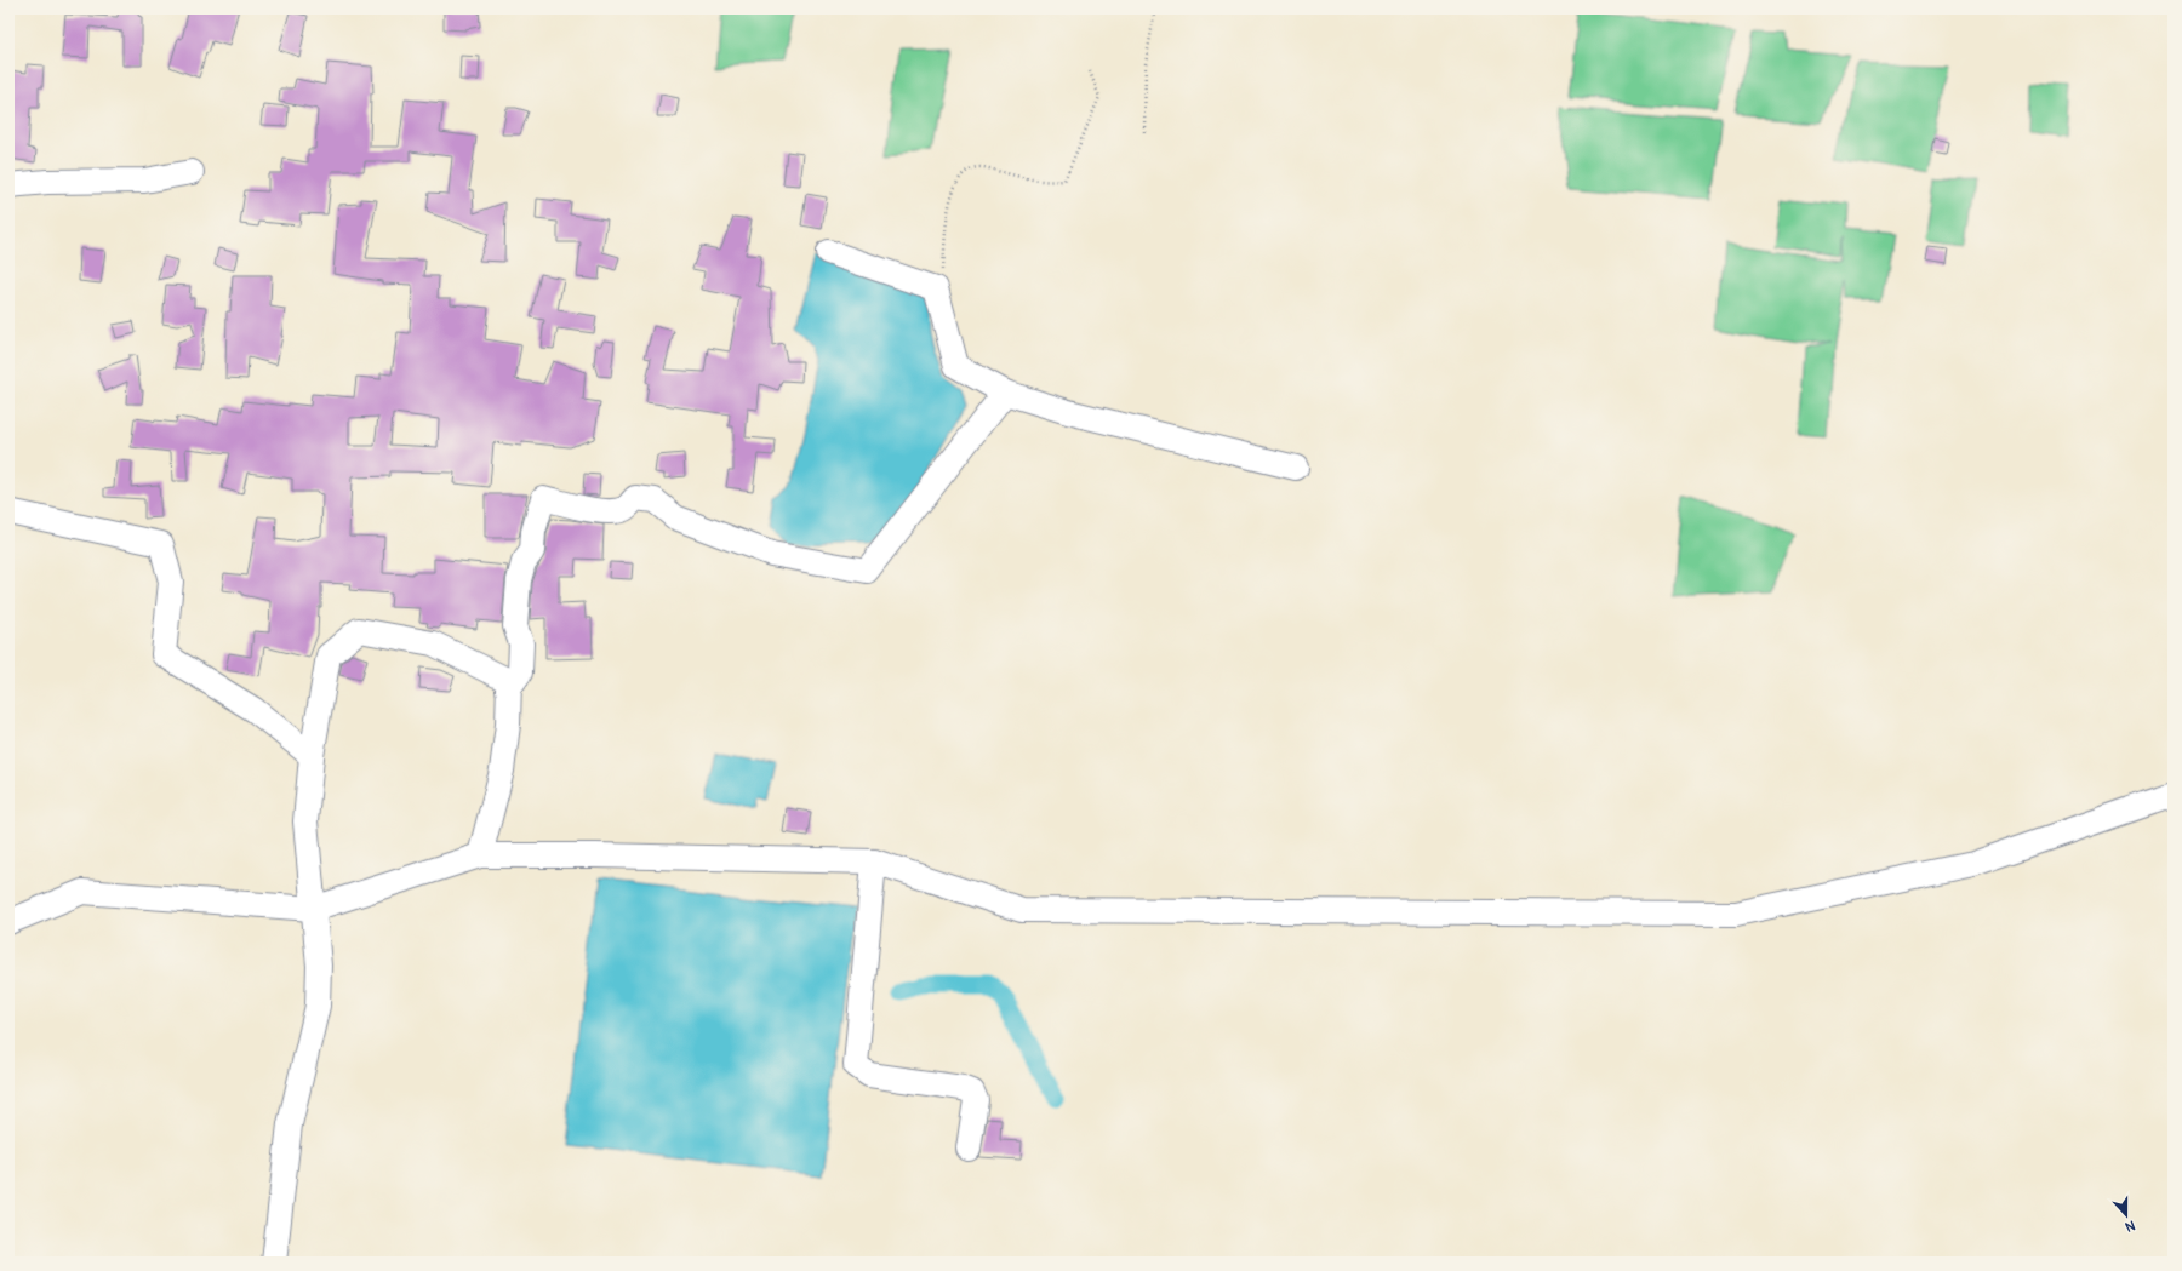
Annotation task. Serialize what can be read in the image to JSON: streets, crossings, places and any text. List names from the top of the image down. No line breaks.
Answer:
{"north":"bottom"}
